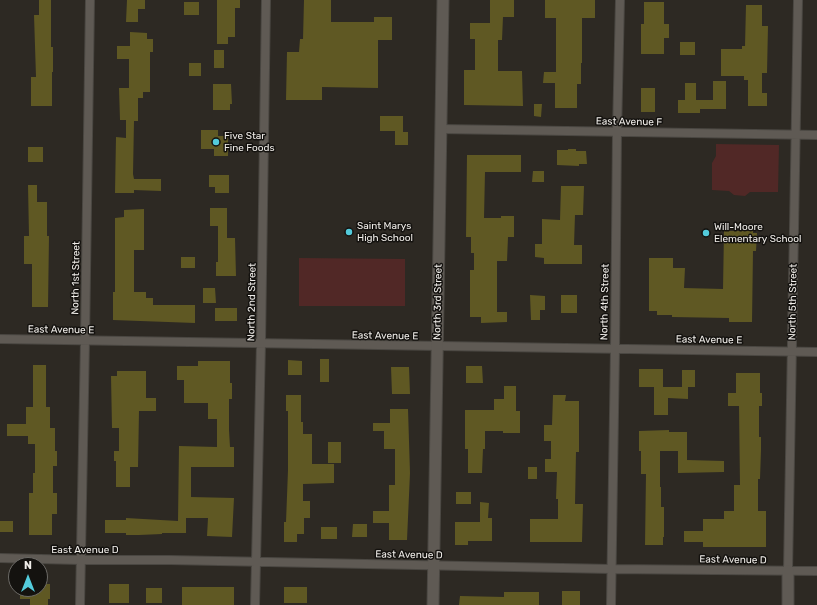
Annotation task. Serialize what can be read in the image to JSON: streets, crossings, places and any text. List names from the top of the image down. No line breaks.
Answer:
{"streets":{"street":["East Avenue F","North 1st Street","North 2nd Street","North 3rd Street","North 4th Street","North 5th Street","East Avenue E","East Avenue D"]},"crossings":[["East Avenue F","North 3rd Street"],["East Avenue F","North 4th Street"],["East Avenue F","North 5th Street"],["North 1st Street","East Avenue E"],["North 1st Street","East Avenue D"],["North 2nd Street","East Avenue E"],["North 2nd Street","East Avenue D"],["North 3rd Street","East Avenue E"],["North 3rd Street","East Avenue D"],["North 4th Street","East Avenue E"],["North 4th Street","East Avenue D"],["North 5th Street","East Avenue E"],["North 5th Street","East Avenue D"]],"places":["Five Star Fine Foods","Saint Marys High School","Will-Moore Elementary School"],"north":"top"}
